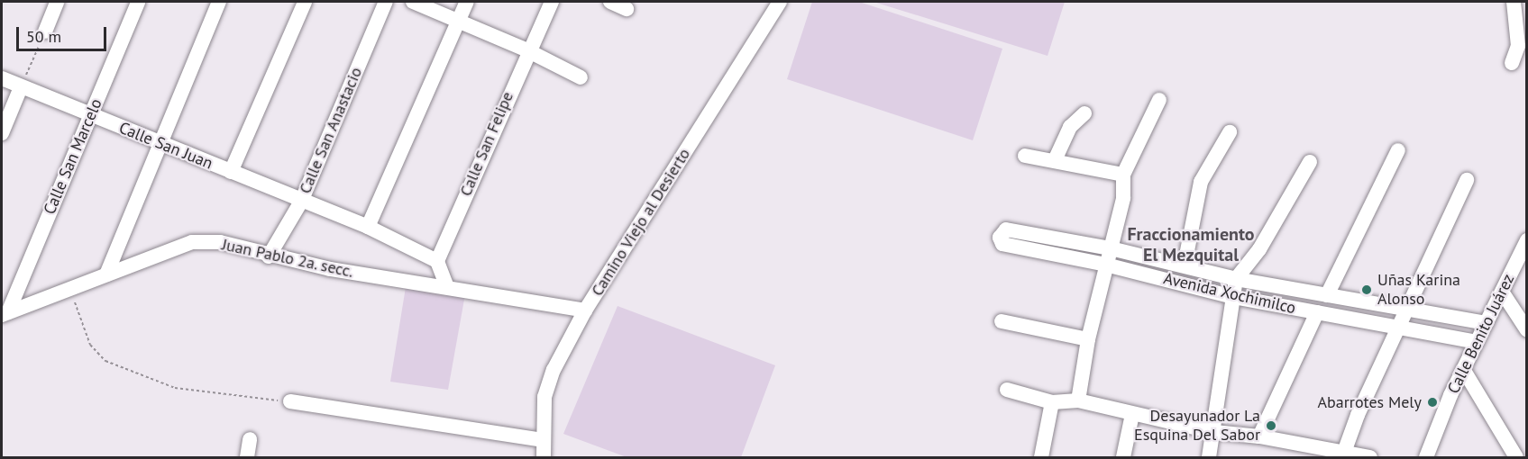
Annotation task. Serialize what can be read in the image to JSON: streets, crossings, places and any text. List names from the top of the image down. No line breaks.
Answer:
{"streets":{"street":["Calle San Anastacio","Calle San Felipe","Calle San Juan","Calle San Marcelo","Camino Viejo al Desierto","Juan Pablo 2a. secc.","Avenida Xochimilco","Calle Benito Juárez"]},"crossings":[["Calle San Anastacio","Calle San Juan"],["Calle San Anastacio","Juan Pablo 2a. secc."],["Calle San Felipe","Calle San Juan"],["Calle San Juan","Calle San Marcelo"],["Calle San Marcelo","Juan Pablo 2a. secc."],["Camino Viejo al Desierto","Juan Pablo 2a. secc."],["Avenida Xochimilco","Calle Benito Juárez"]],"districts":["Fraccionamiento El Mezquital"],"places":["Uñas Karina Alonso","Abarrotes Mely","Desayunador La Esquina Del Sabor"],"scale_bar":"50 m"}
